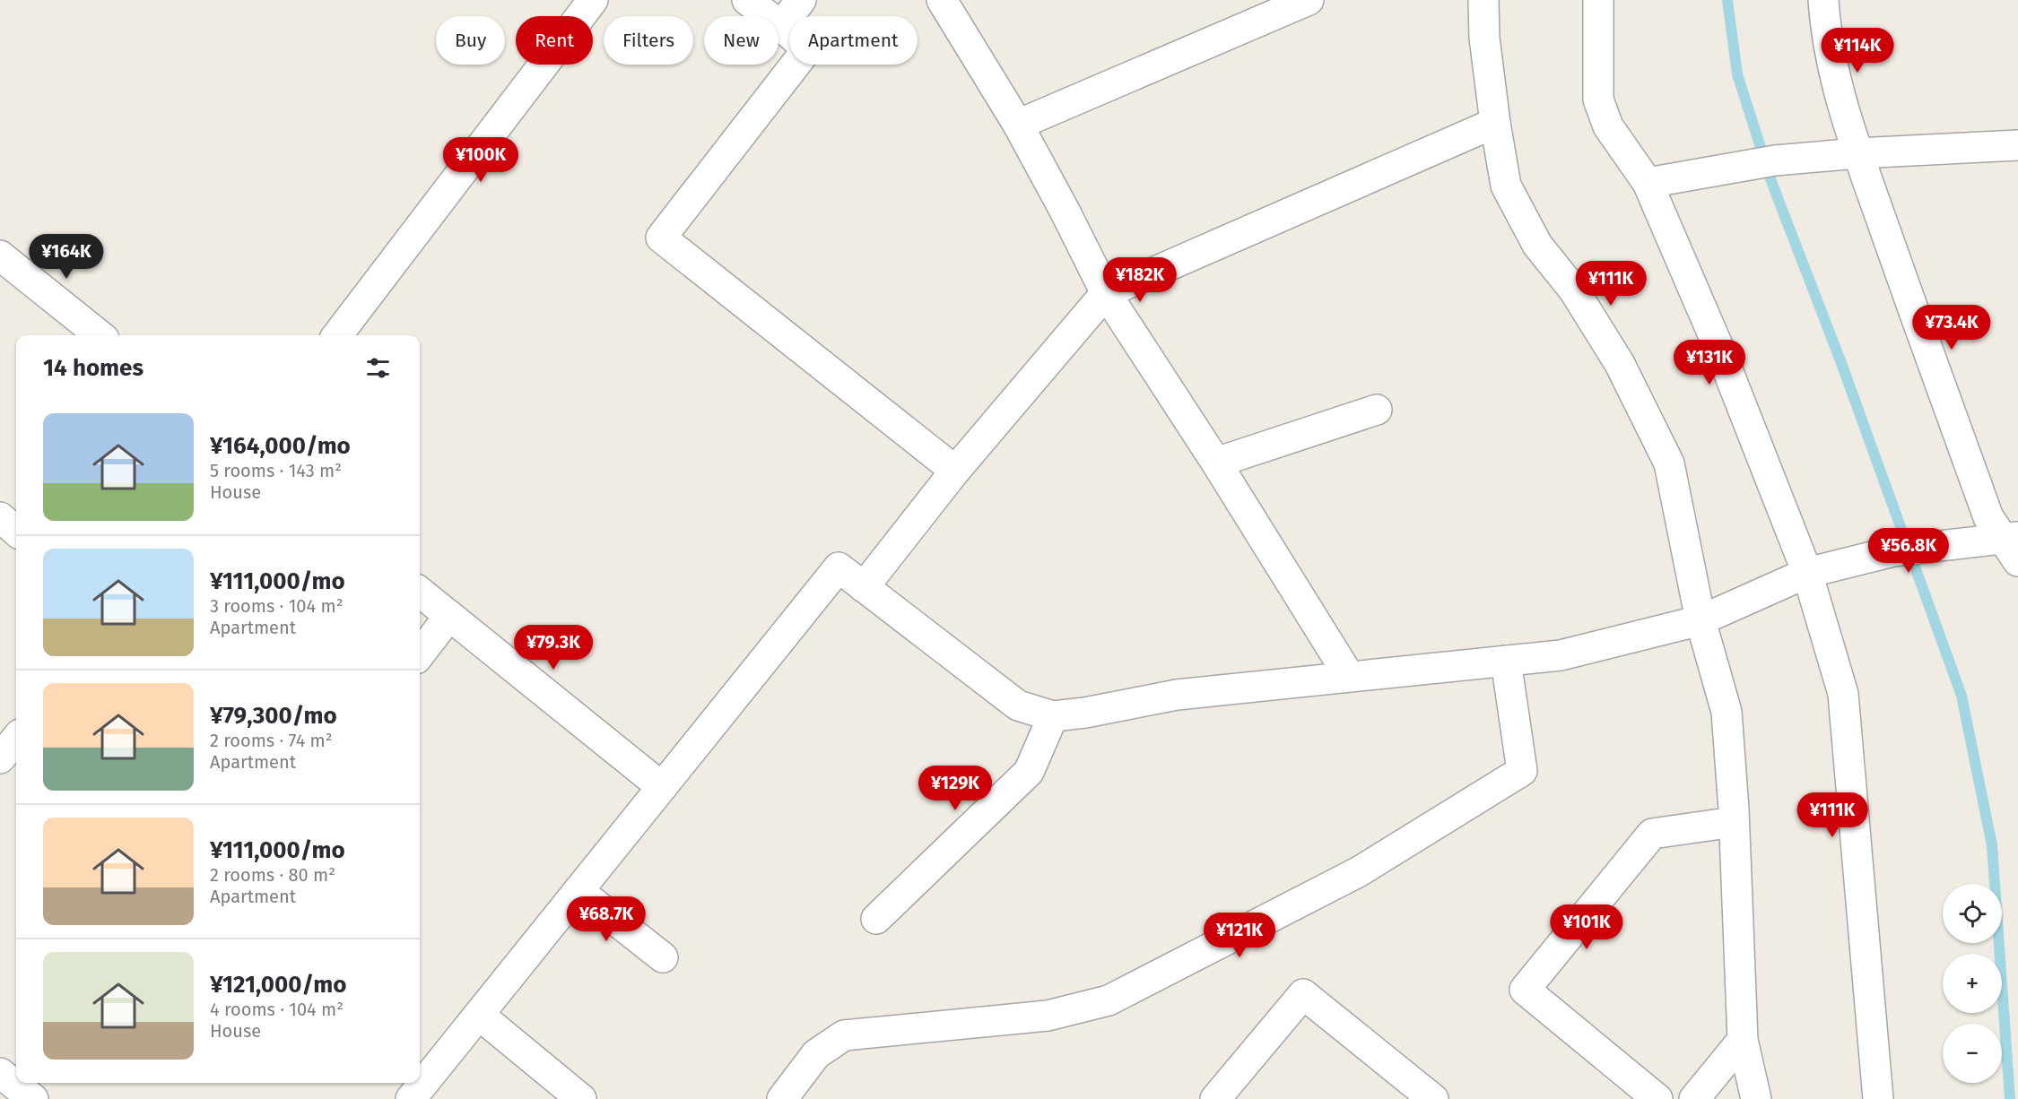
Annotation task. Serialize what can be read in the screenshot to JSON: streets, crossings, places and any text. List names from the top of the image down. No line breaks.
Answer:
{"page":{"chip":["Buy","Rent","Filters","New","Apartment"],"price":["¥114K","¥100K","¥164K","¥182K","¥111K","¥73.4K","¥131K","¥56.8K","¥79.3K","¥129K","¥111K","¥68.7K","¥101K","¥121K"],"heading":"14 homes","list":[{"name":"¥164,000/mo","note":"5 rooms · 143 m² · House"},{"name":"¥111,000/mo","note":"3 rooms · 104 m² · Apartment"},{"name":"¥79,300/mo","note":"2 rooms · 74 m² · Apartment"},{"name":"¥111,000/mo","note":"2 rooms · 80 m² · Apartment"},{"name":"¥121,000/mo","note":"4 rooms · 104 m² · House"}],"map_buttons":["+","−"]}}
